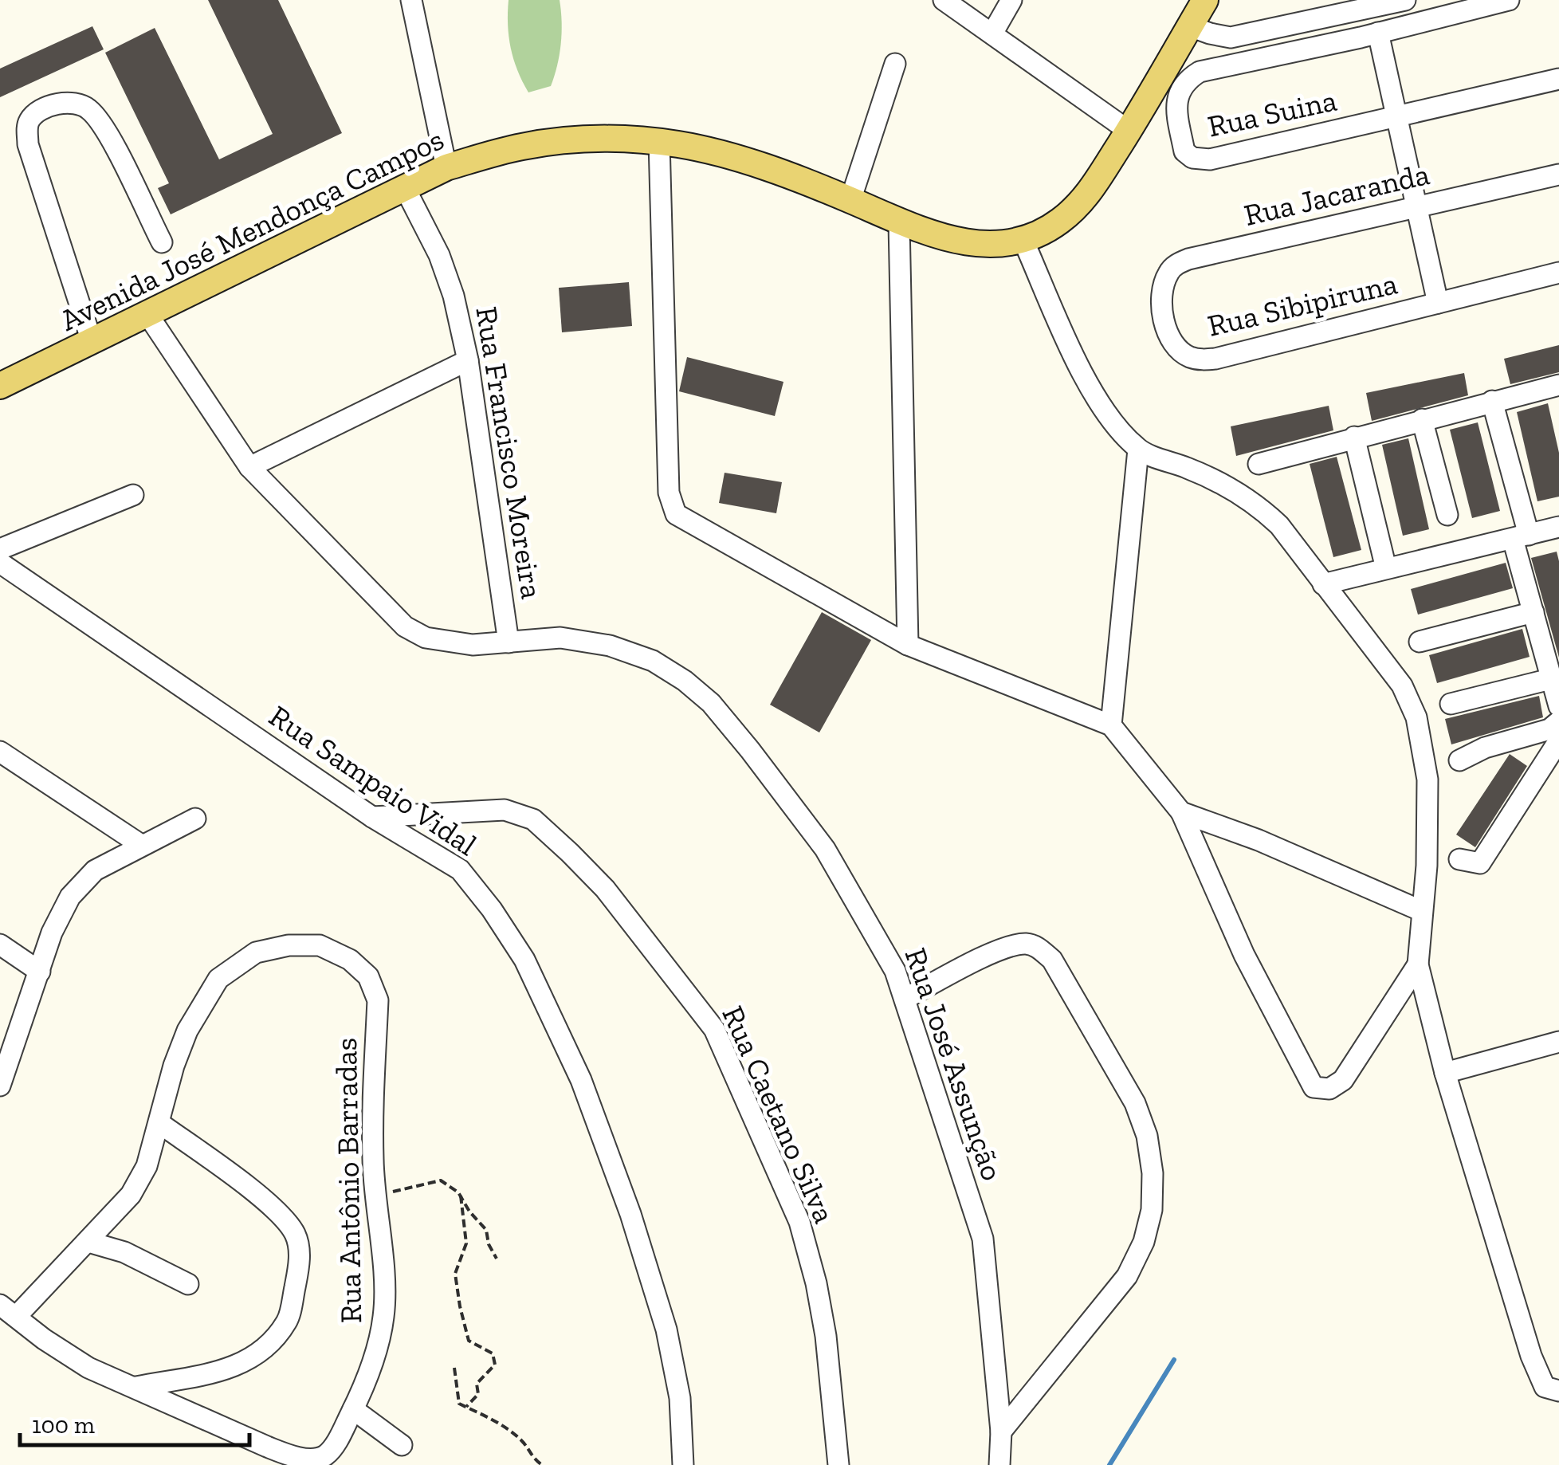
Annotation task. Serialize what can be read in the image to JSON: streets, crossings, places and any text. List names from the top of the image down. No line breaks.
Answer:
{"streets":{"main road":["Avenida José Mendonça Campos"],"street":["Rua Suina","Rua Jacaranda","Rua Sibipiruna","Rua Francisco Moreira","Rua Sampaio Vidal","Rua José Assunção","Rua Caetano Silva","Rua Antônio Barradas"]},"crossings":[["Rua Suina","Rua Jacaranda"],["Rua Jacaranda","Rua Sibipiruna"],["Avenida José Mendonça Campos","Rua Francisco Moreira"],["Avenida José Mendonça Campos","Rua José Assunção"],["Rua Francisco Moreira","Rua José Assunção"],["Rua Sampaio Vidal","Rua Caetano Silva"]],"scale_bar":"100 m"}
